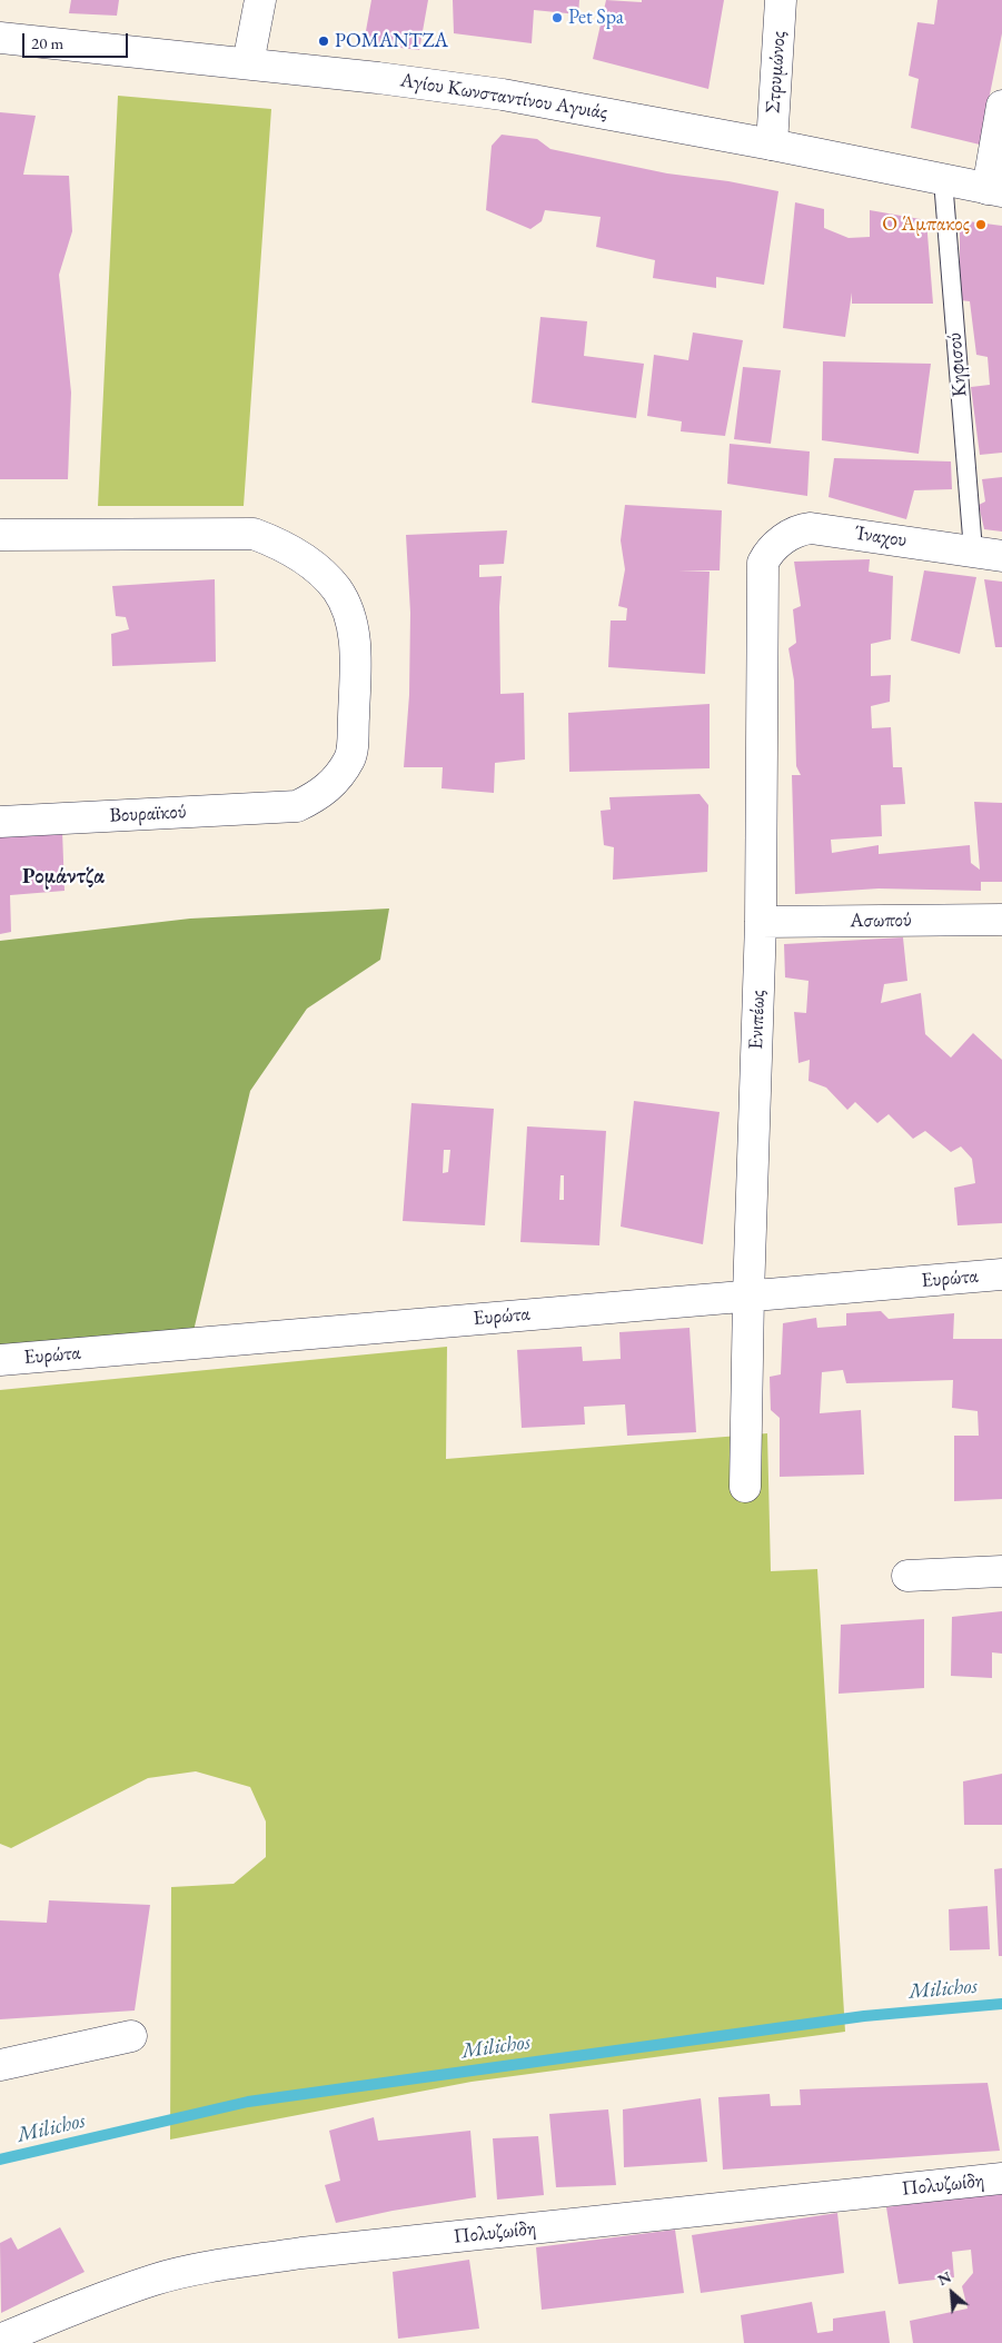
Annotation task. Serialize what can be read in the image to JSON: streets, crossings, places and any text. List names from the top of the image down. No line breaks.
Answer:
{"streets":{"street":["Στρυμώνος","Αγίου Κωνσταντίνου Αγυιάς","Ίναχου","Βουραϊκού","Ασωπού","Ενιπέως","Ευρώτα","Πολυζωίδη"],"lane":["Κηφισού"]},"crossings":[["Στρυμώνος","Αγίου Κωνσταντίνου Αγυιάς"],["Αγίου Κωνσταντίνου Αγυιάς","Κηφισού"],["Κηφισού","Ίναχου"],["Ίναχου","Ενιπέως"],["Ασωπού","Ενιπέως"],["Ενιπέως","Ευρώτα"]],"districts":["Ρομάντζα"],"water":["Milichos"],"places":["Pet Spa","ΡΟΜΑΝΤΖΑ","Ο Άμπακος"],"scale_bar":"20 m","north":"top left"}
